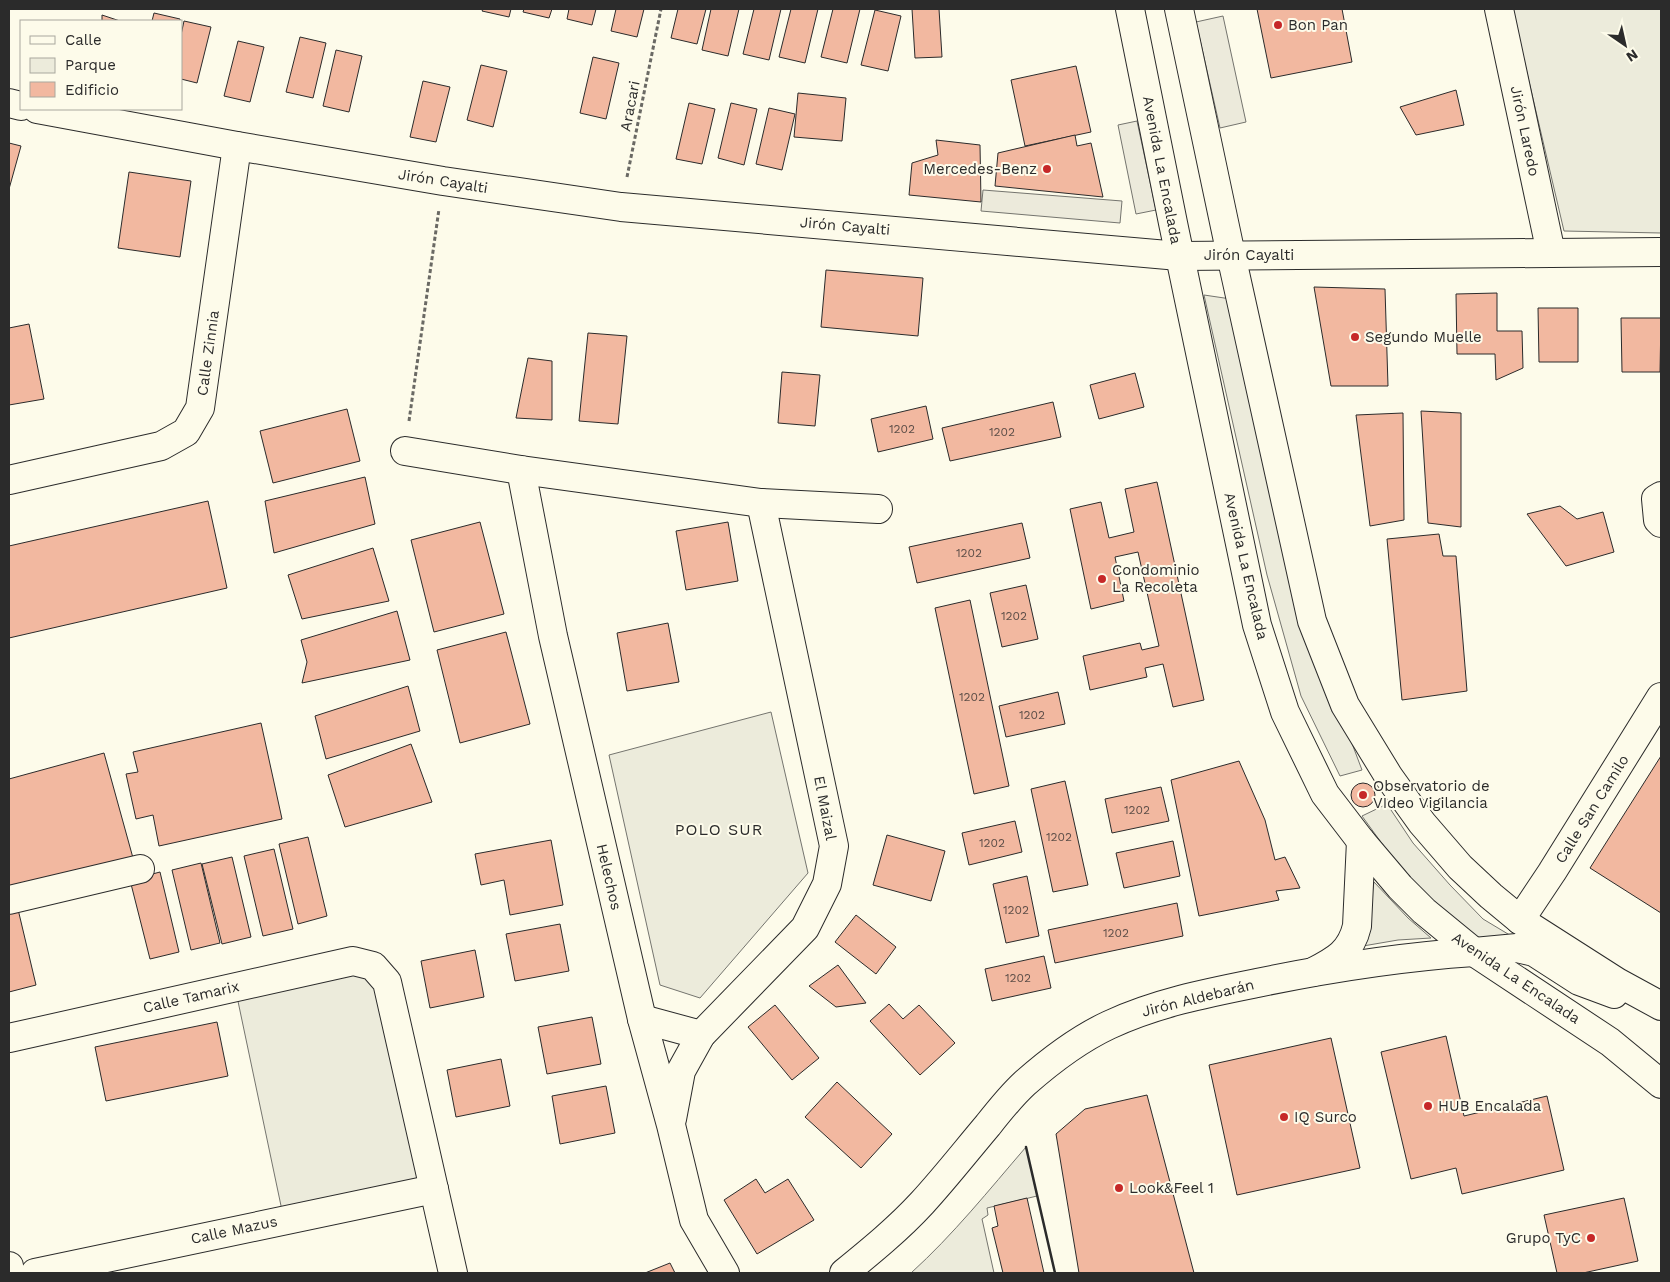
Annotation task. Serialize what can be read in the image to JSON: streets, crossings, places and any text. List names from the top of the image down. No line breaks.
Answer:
{"streets":{"street":["Jirón Laredo","Avenida La Encalada","Jirón Cayalti","Calle Zinnia","El Maizal","Calle San Camilo","Helechos","Calle Tamarix","Jirón Aldebarán","Calle Mazus"],"path":["Aracari"]},"crossings":[["Aracari","Jirón Cayalti"],["Jirón Laredo","Jirón Cayalti"],["Avenida La Encalada","Jirón Cayalti"],["Avenida La Encalada","Jirón Aldebarán"],["Jirón Cayalti","Calle Zinnia"],["El Maizal","Helechos"],["Calle Tamarix","Calle Mazus"]],"districts":["POLO SUR"],"places":["Bon Pan","Mercedes-Benz","Segundo Muelle","Condominio La Recoleta","Observatorio de VIdeo Vigilancia","HUB Encalada","IQ Surco","Look&Feel 1","Grupo TyC"],"house_numbers":["1202","1202","1202","1202","1202","1202","1202","1202","1202","1202","1202","1202"],"legend":["Calle","Parque","Edificio"],"north":"bottom right"}
